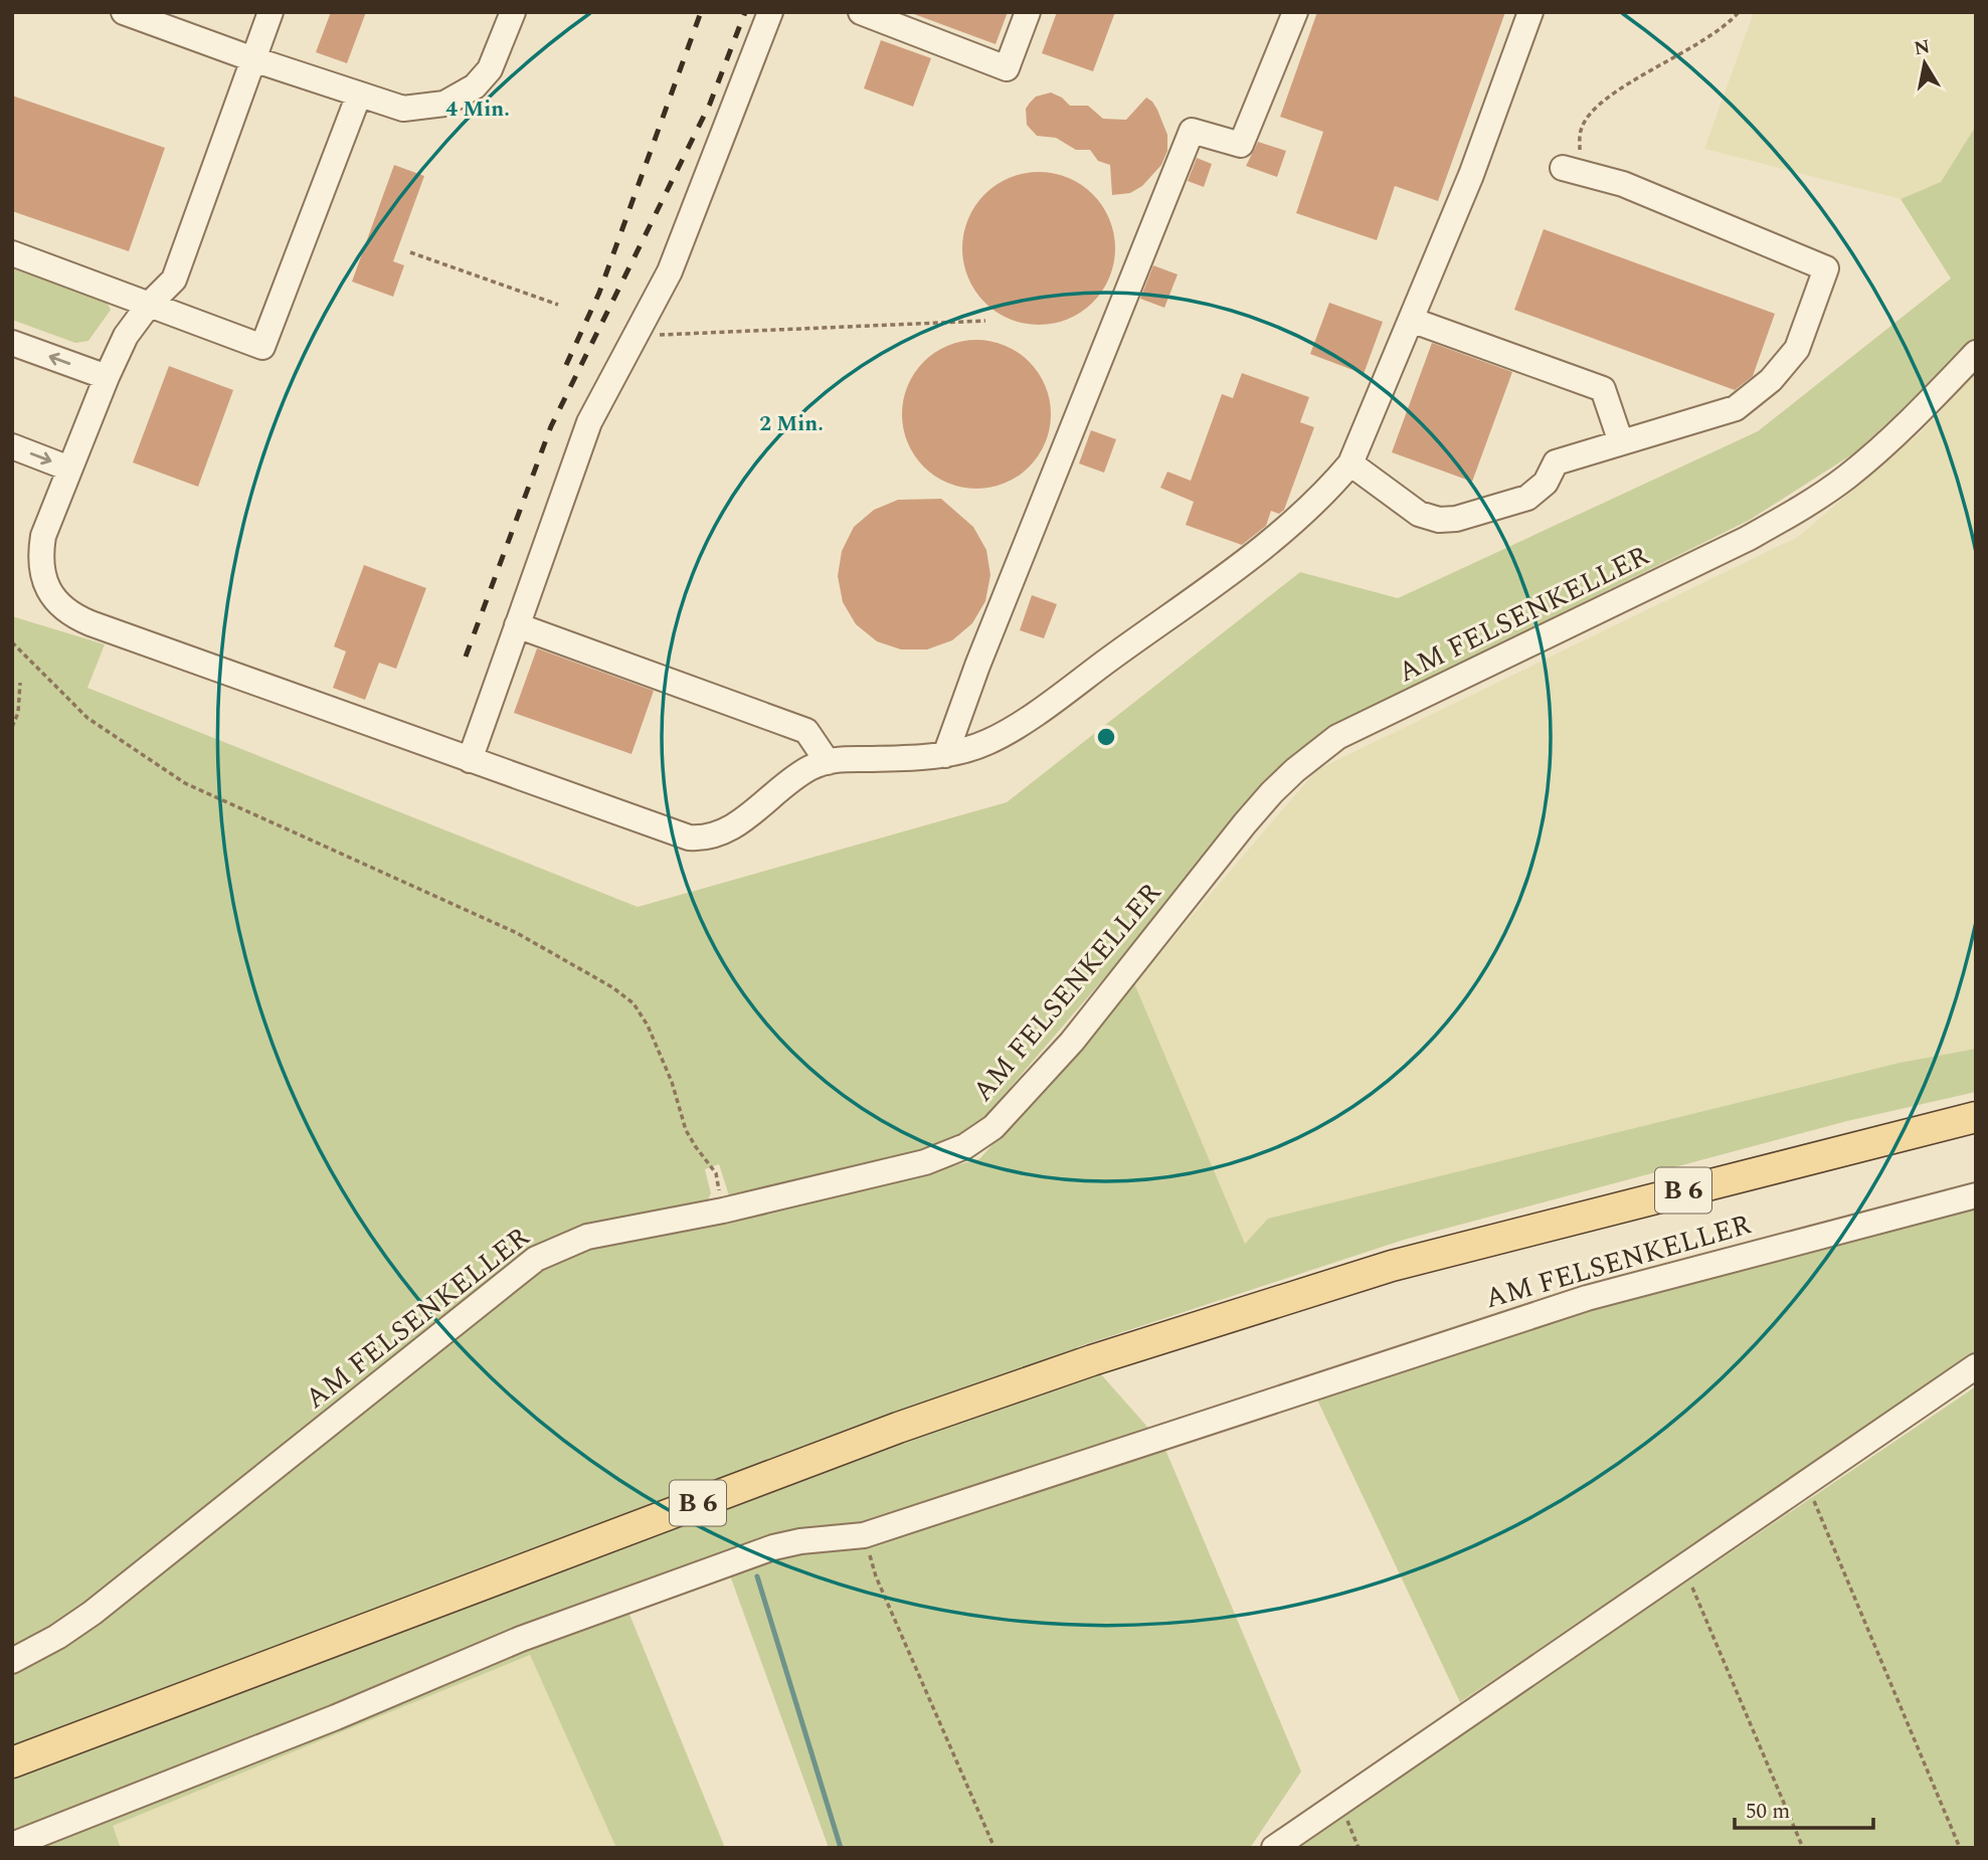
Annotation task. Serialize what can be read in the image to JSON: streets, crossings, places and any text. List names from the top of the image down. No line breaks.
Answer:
{"streets":{"main road":["B 6"],"street":["AM FELSENKELLER"]},"scale_bar":"50 m","north":"top","rings":["4 Min.","2 Min."]}
